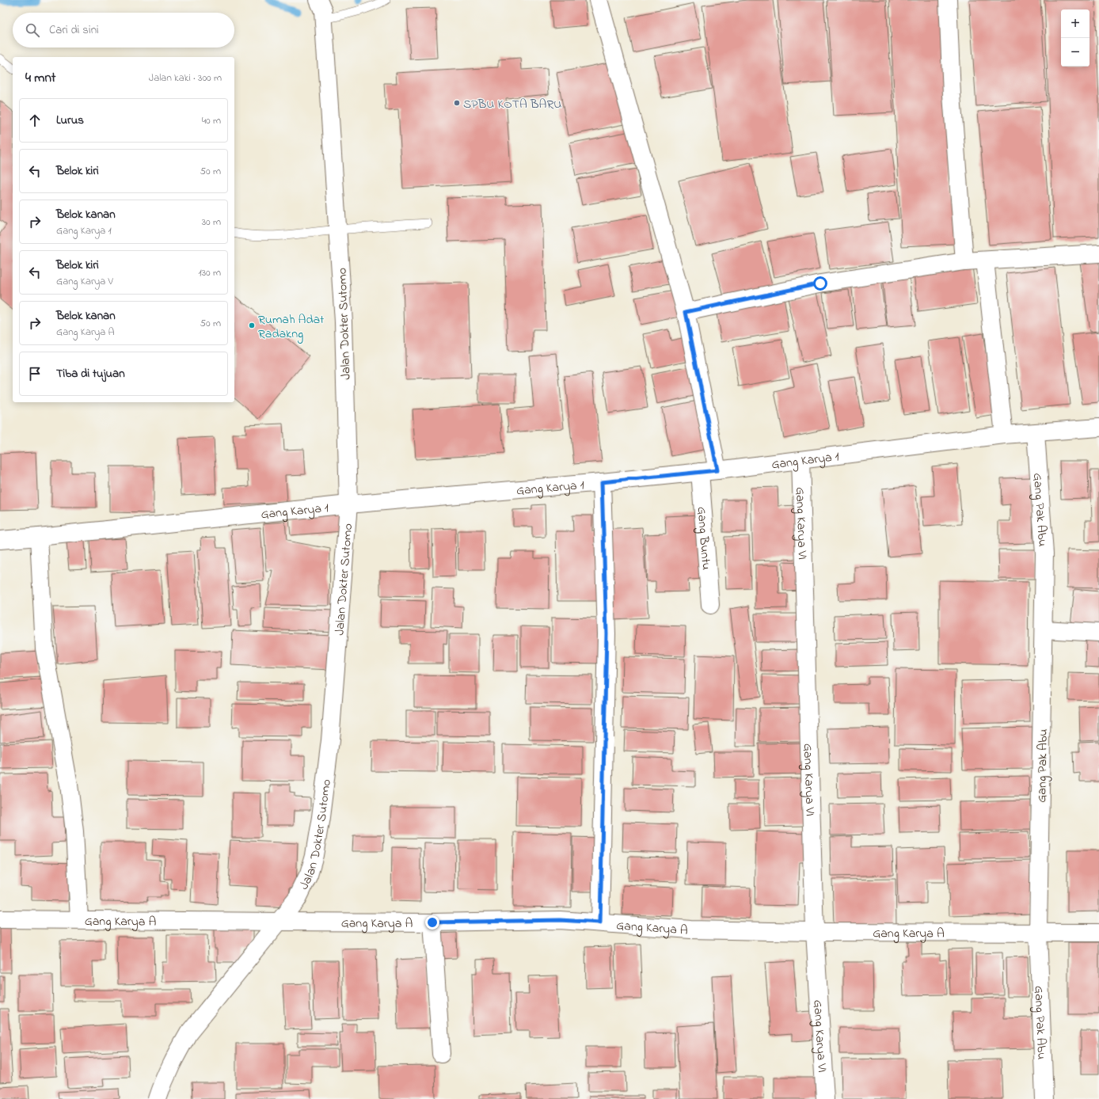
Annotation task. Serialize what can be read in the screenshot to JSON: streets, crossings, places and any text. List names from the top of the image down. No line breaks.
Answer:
{"streets":{"street":["Jalan Dokter Sutomo","Gang Karya 1","Gang Pak Abu","Gang Karya VI","Gang Buntu","Gang Karya A"]},"crossings":[["Jalan Dokter Sutomo","Gang Karya 1"],["Jalan Dokter Sutomo","Gang Karya A"],["Gang Karya 1","Gang Pak Abu"],["Gang Karya 1","Gang Karya VI"],["Gang Karya 1","Gang Buntu"],["Gang Pak Abu","Gang Karya A"],["Gang Karya VI","Gang Karya A"]],"places":["SPBU KOTA BARU","Rumah Adat Radakng"],"page":{"map_buttons":["+","−"],"search":"Cari di sini","heading":["4 mnt","Jalan kaki · 300 m"],"list":[["Lurus","40 m"],["Belok kiri","50 m"],["Belok kanan","Gang Karya 1","30 m"],["Belok kiri","Gang Karya V","130 m"],["Belok kanan","Gang Karya A","50 m"],"Tiba di tujuan"]}}
